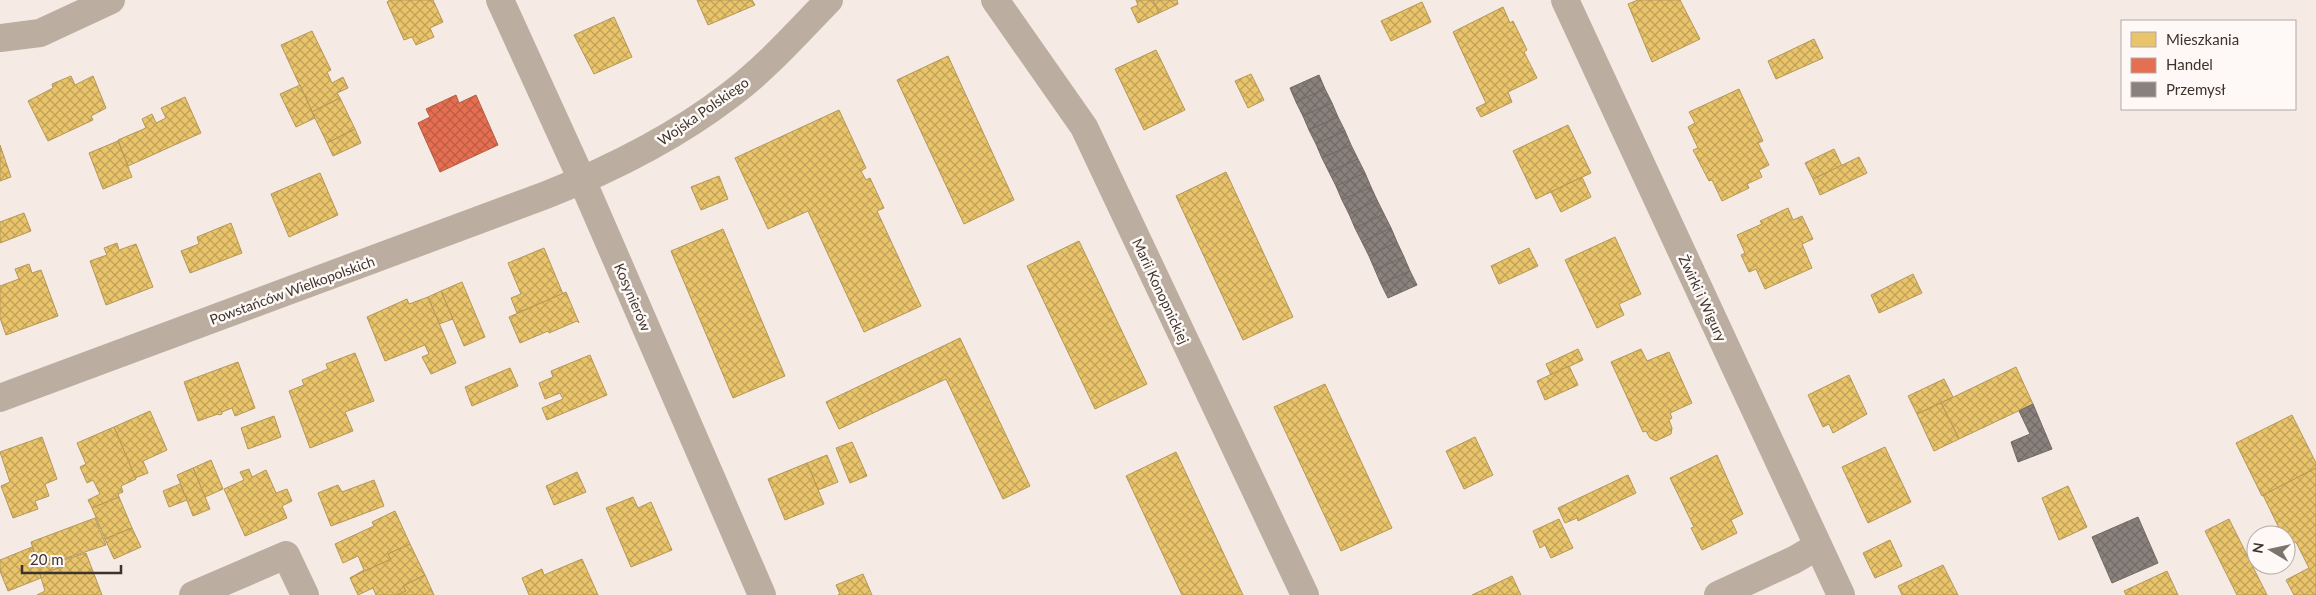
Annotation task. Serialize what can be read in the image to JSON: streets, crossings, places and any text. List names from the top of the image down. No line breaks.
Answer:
{"streets":{"street":["Wojska Polskiego","Powstańców Wielkopolskich","Marii Konopnickiej","Kosynierów","Żwirki i Wigury"]},"crossings":[["Wojska Polskiego","Powstańców Wielkopolskich"],["Wojska Polskiego","Kosynierów"],["Powstańców Wielkopolskich","Kosynierów"]],"legend":["Mieszkania","Handel","Przemysł"],"scale_bar":"20 m","north":"left"}
